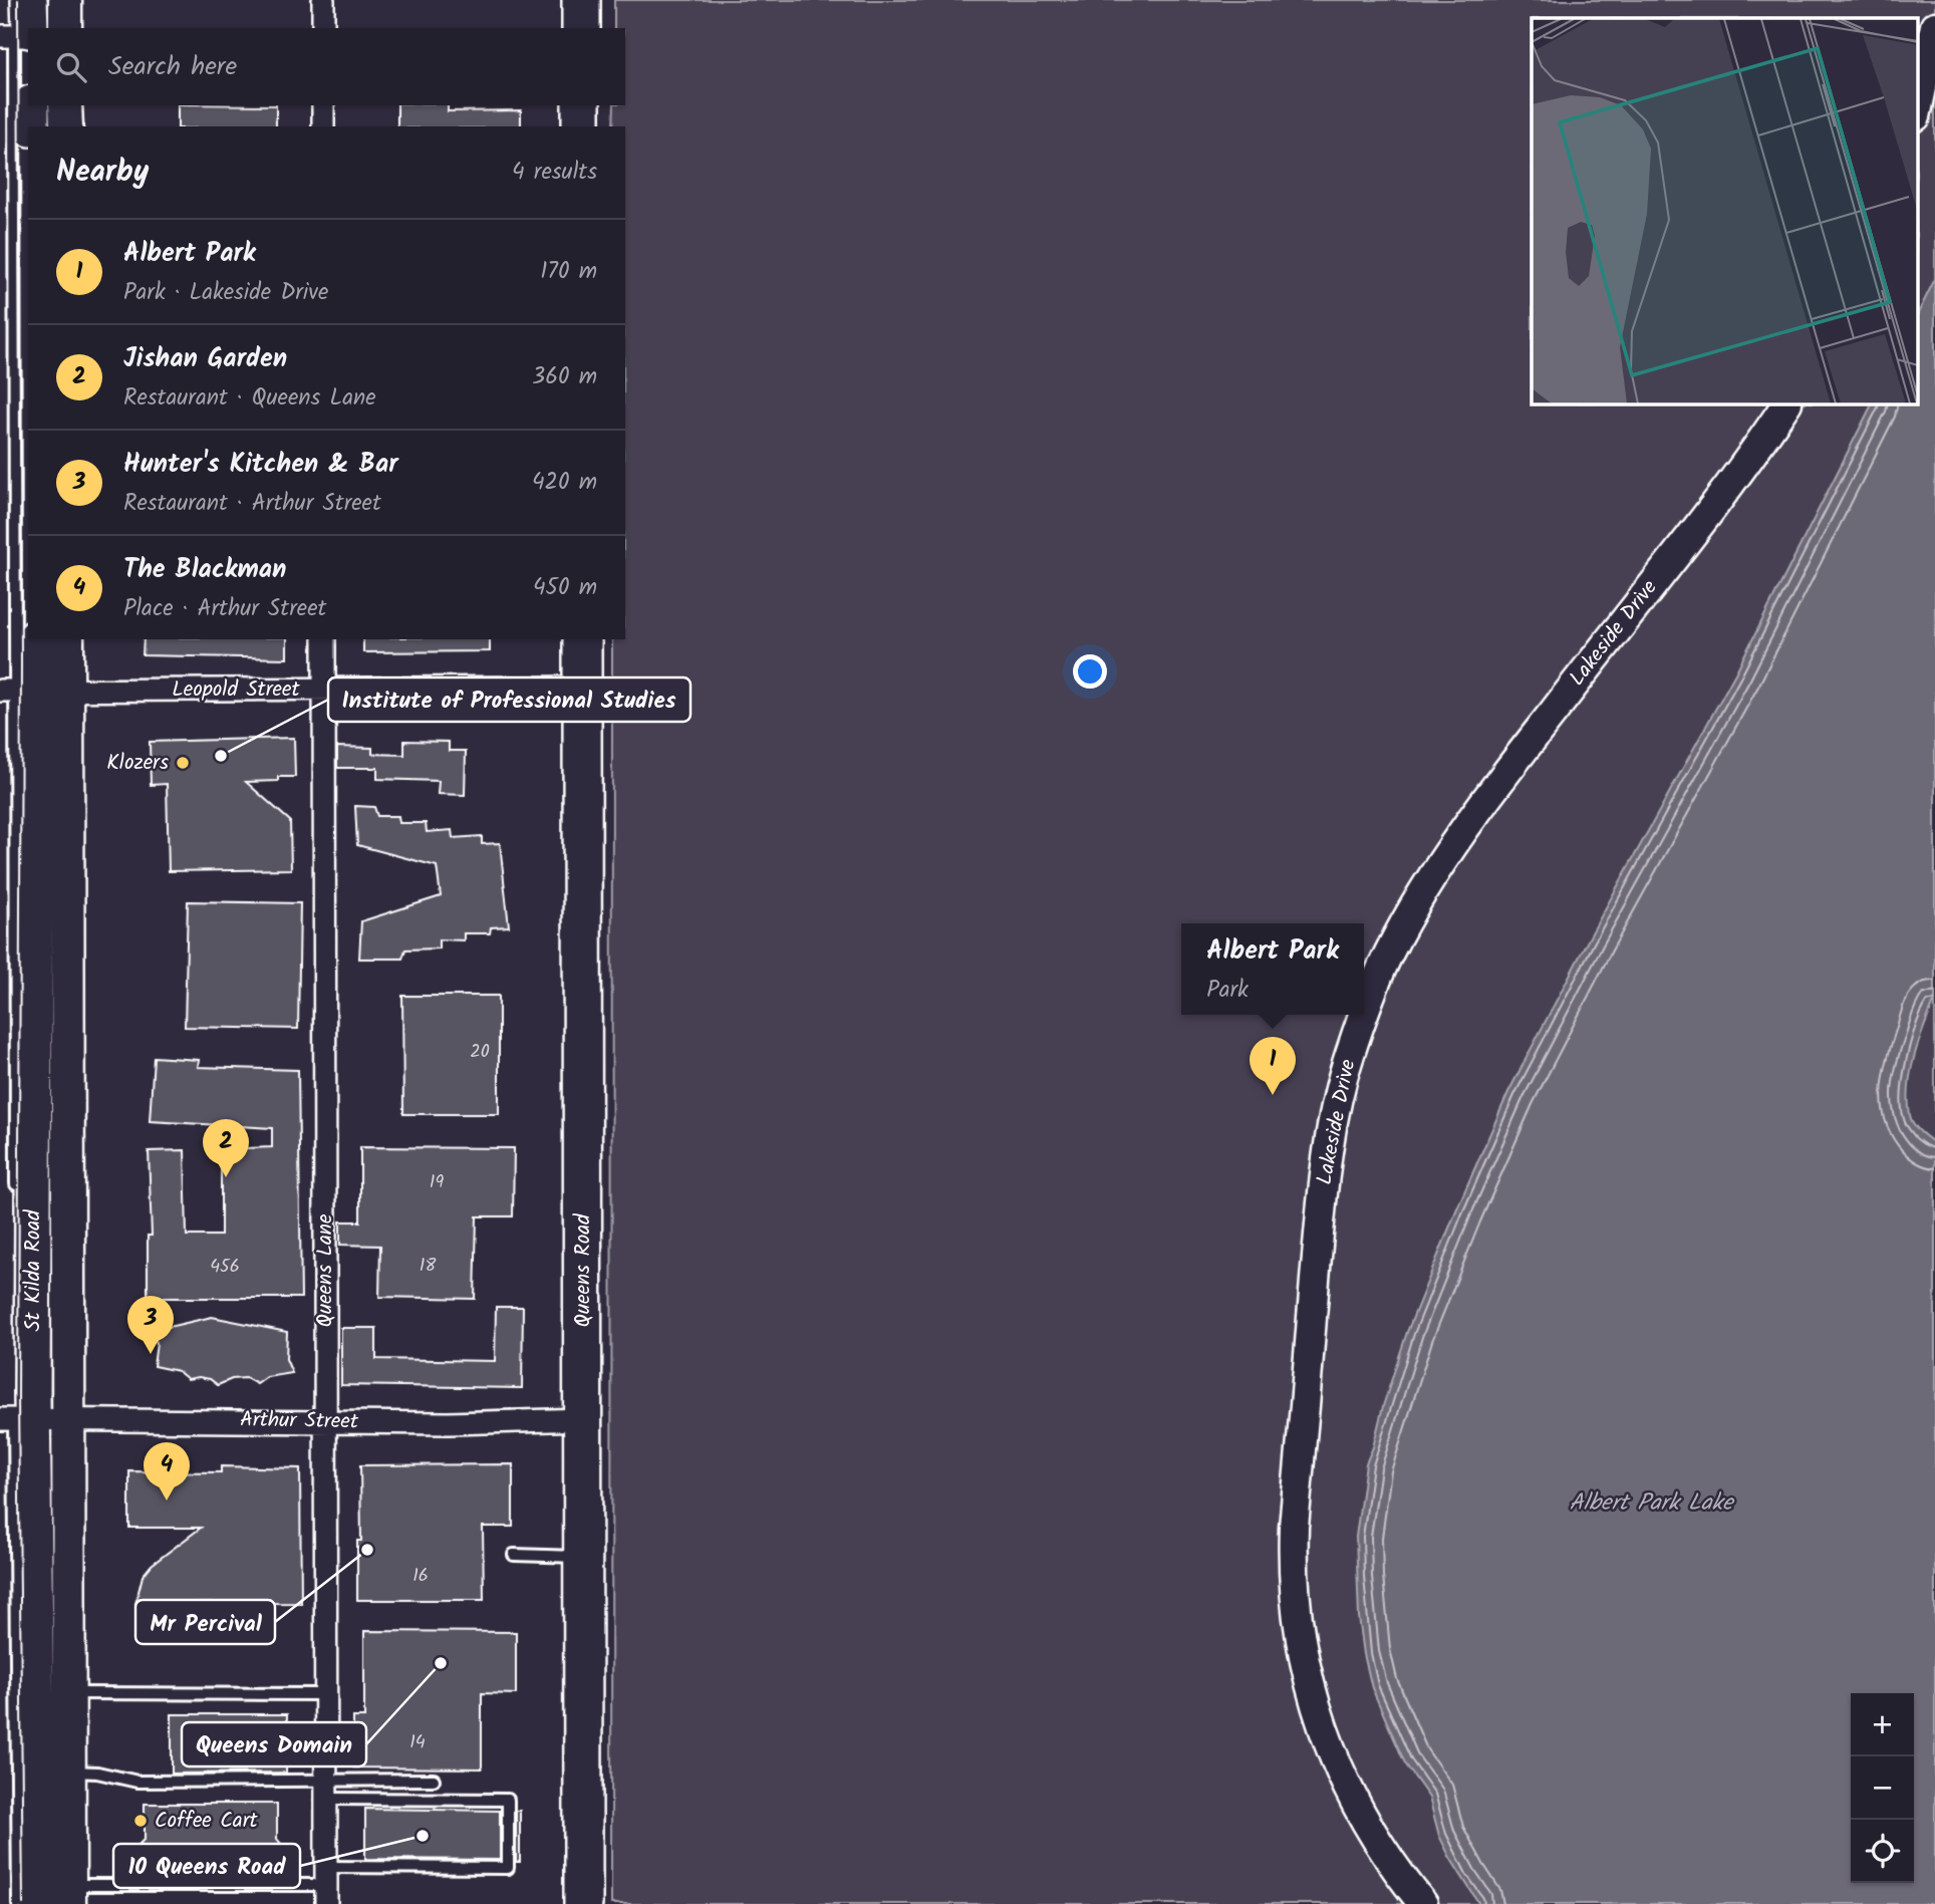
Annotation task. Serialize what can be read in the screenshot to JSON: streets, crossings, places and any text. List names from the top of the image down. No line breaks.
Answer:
{"streets":{"highway":["Queens Road"],"main road":["St Kilda Road"],"street":["Lakeside Drive","Leopold Street","Queens Lane","Arthur Street"]},"crossings":[["Leopold Street","St Kilda Road"],["Leopold Street","Queens Lane"],["Leopold Street","Queens Road"],["St Kilda Road","Arthur Street"],["Queens Lane","Arthur Street"],["Queens Road","Arthur Street"]],"water":["Albert Park Lake"],"places":["Institute of Professional Studies","Klozers","Mr Percival","Queens Domain","Coffee Cart","10 Queens Road"],"house_numbers":["20","19","18","456","16","14"],"page":{"search":"Search here","heading":["Nearby","4 results"],"list":[{"mark":"1","name":"Albert Park","note":"Park · Lakeside Drive","value":"170 m"},{"mark":"2","name":"Jishan Garden","note":"Restaurant · Queens Lane","value":"360 m"},{"mark":"3","name":"Hunter's Kitchen & Bar","note":"Restaurant · Arthur Street","value":"420 m"},{"mark":"4","name":"The Blackman","note":"Place · Arthur Street","value":"450 m"}],"popup":["Albert Park","Park"],"pins":["1","2","3","4"],"map_buttons":["+","−"]}}
